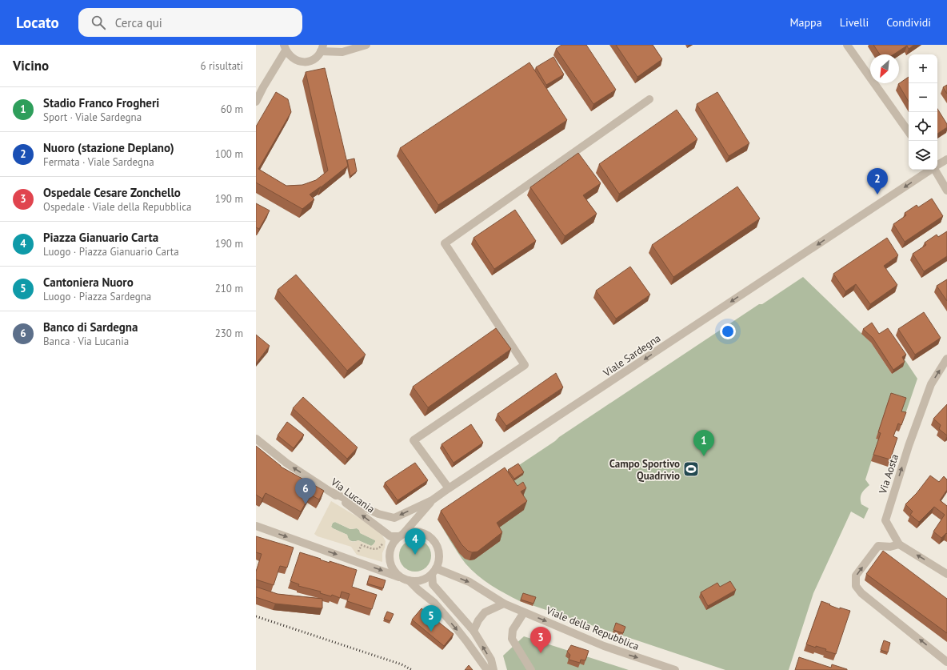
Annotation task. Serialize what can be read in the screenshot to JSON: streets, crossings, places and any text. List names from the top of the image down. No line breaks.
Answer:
{"streets":{"street":["Viale Sardegna","Via Aosta","Via Lucania","Viale della Repubblica"]},"crossings":[["Viale Sardegna","Via Lucania"],["Via Lucania","Viale della Repubblica"]],"one_way":["Viale Sardegna","Via Aosta","Viale della Repubblica"],"places":{"sports":["Campo Sportivo Quadrivio"]},"north":"bottom left","page":{"header":"Locato","search":"Cerca qui","nav":["Mappa","Livelli","Condividi"],"heading":["Vicino","6 risultati"],"map_buttons":["+","−"],"list":[{"mark":"1","name":"Stadio Franco Frogheri","note":"Sport · Viale Sardegna","value":"60 m"},{"mark":"2","name":"Nuoro (stazione Deplano)","note":"Fermata · Viale Sardegna","value":"100 m"},{"mark":"3","name":"Ospedale Cesare Zonchello","note":"Ospedale · Viale della Repubblica","value":"190 m"},{"mark":"4","name":"Piazza Gianuario Carta","note":"Luogo · Piazza Gianuario Carta","value":"190 m"},{"mark":"5","name":"Cantoniera Nuoro","note":"Luogo · Piazza Sardegna","value":"210 m"},{"mark":"6","name":"Banco di Sardegna","note":"Banca · Via Lucania","value":"230 m"}],"pins":["2","1","6","4","5","3"]}}
